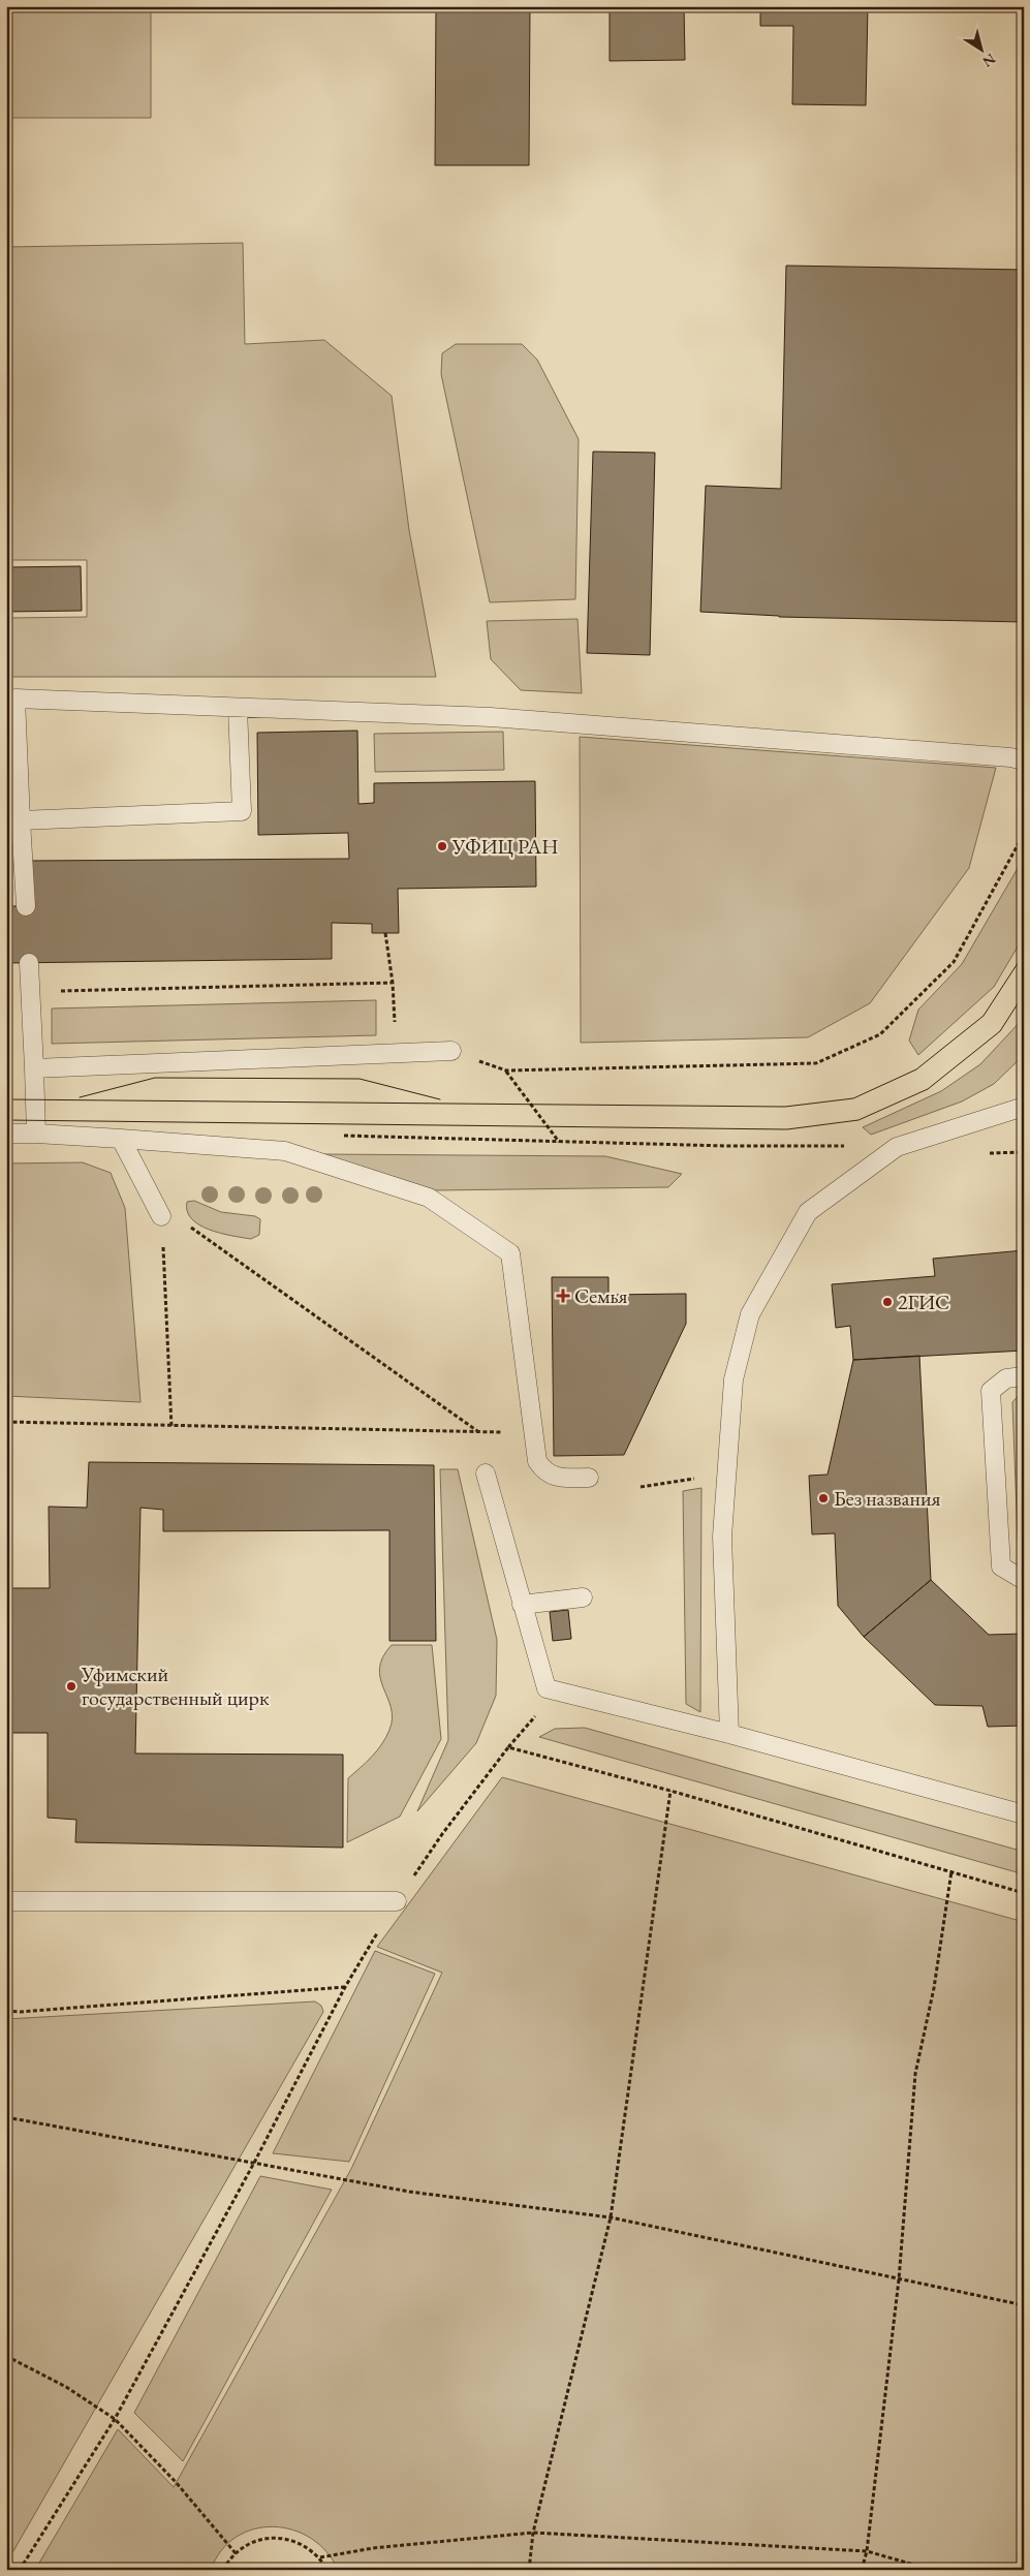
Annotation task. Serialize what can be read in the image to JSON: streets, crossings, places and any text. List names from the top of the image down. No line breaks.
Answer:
{"places":{"other":["УФИЦ РАН","2ГИС","Без названия","Уфимский государственный цирк"],"health":["Семья"]},"north":"bottom right"}
